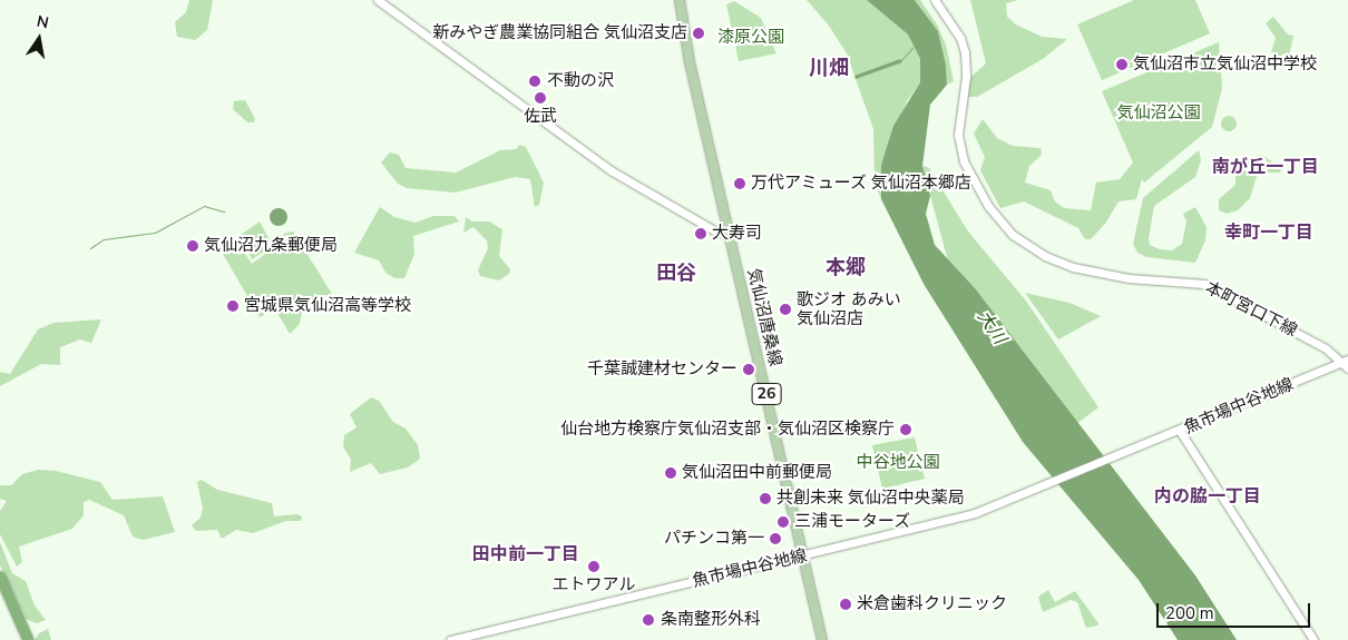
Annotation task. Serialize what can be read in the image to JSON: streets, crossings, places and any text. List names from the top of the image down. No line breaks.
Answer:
{"streets":{"main road":["気仙沼唐桑線","26"],"street":["本町宮口下線","魚市場中谷地線"]},"crossings":[["本町宮口下線","魚市場中谷地線"],["気仙沼唐桑線","魚市場中谷地線"]],"districts":["川畑","南が丘一丁目","幸町一丁目","本郷","田谷","内の脇一丁目","田中前一丁目"],"water":["大川"],"parks":["漆原公園","気仙沼公園","中谷地公園"],"places":["新みやぎ農業協同組合 気仙沼支店","気仙沼市立気仙沼中学校","不動の沢","佐武","万代アミューズ 気仙沼本郷店","大寿司","気仙沼九条郵便局","宮城県気仙沼高等学校","歌ジオ あみい 気仙沼店","千葉誠建材センター","仙台地方検察庁気仙沼支部・気仙沼区検察庁","気仙沼田中前郵便局","共創未来 気仙沼中央薬局","三浦モーターズ","パチンコ第一","エトワアル","米倉歯科クリニック","条南整形外科"],"scale_bar":"200 m","north":"top"}
